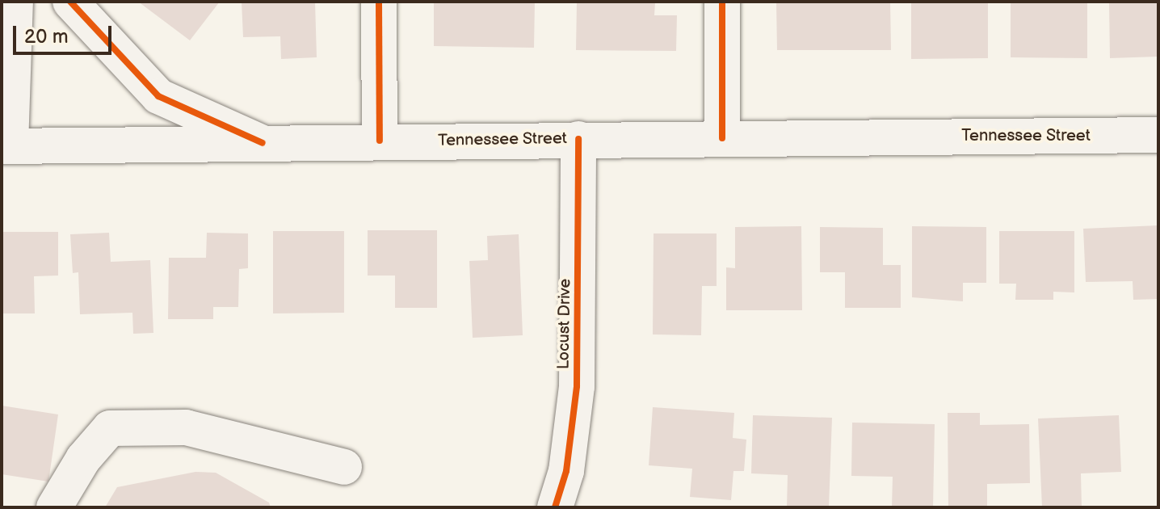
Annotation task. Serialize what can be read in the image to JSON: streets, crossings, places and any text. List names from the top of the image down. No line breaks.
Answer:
{"streets":{"main road":["Tennessee Street","Locust Drive"]},"crossings":[["Tennessee Street","Locust Drive"]],"scale_bar":"20 m"}
